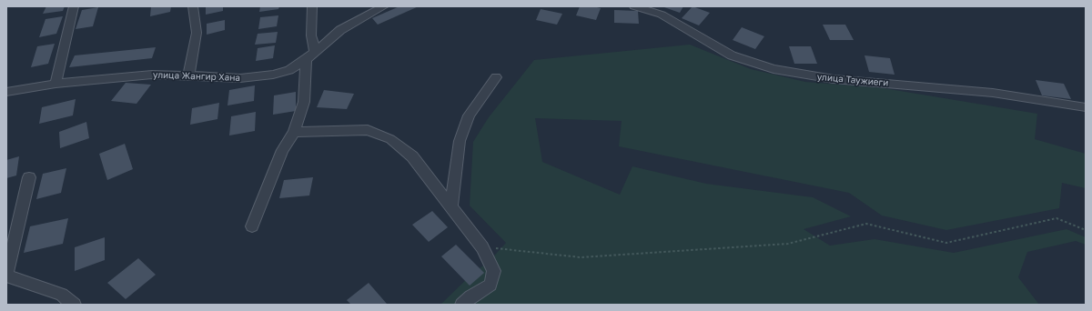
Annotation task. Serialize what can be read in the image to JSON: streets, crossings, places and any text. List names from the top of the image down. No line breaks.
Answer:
{"streets":{"street":["улица Жангир Хана","улица Таужиеги"]}}
